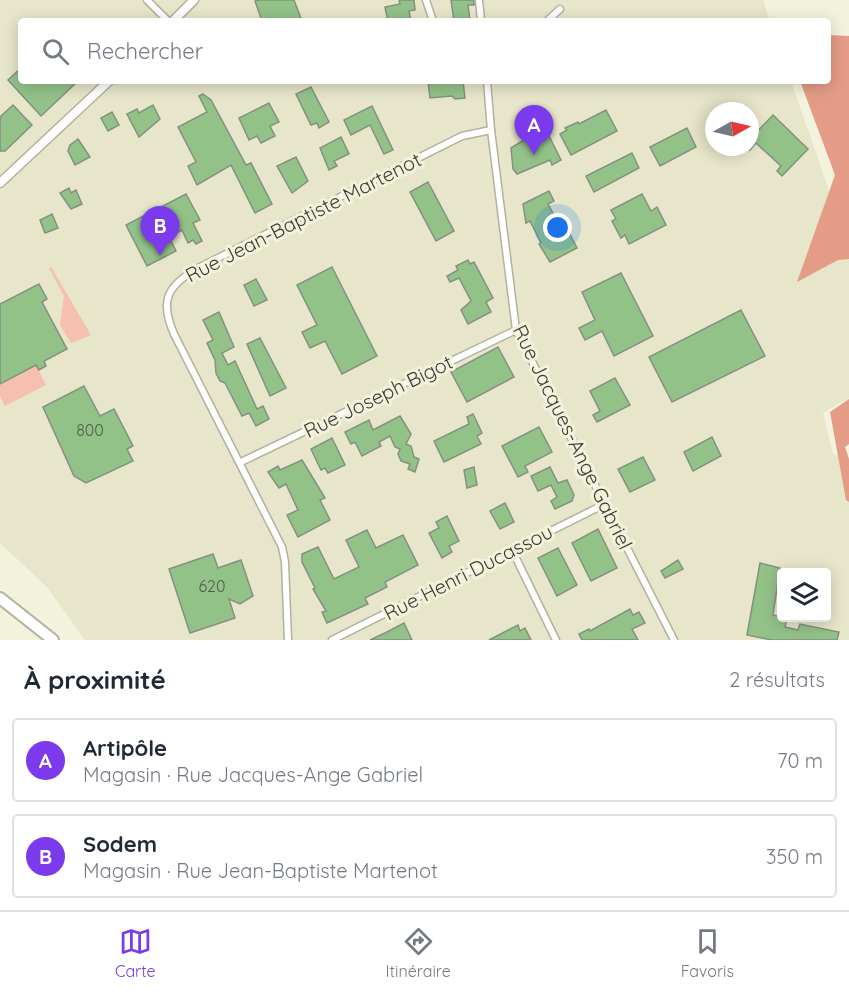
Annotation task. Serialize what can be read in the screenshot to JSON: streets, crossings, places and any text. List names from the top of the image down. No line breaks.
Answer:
{"streets":{"street":["Rue Jean-Baptiste Martenot","Rue Joseph Bigot","Rue Jacques-Ange Gabriel","Rue Henri Ducassou"]},"crossings":[["Rue Jean-Baptiste Martenot","Rue Joseph Bigot"],["Rue Jean-Baptiste Martenot","Rue Jacques-Ange Gabriel"],["Rue Joseph Bigot","Rue Jacques-Ange Gabriel"],["Rue Jacques-Ange Gabriel","Rue Henri Ducassou"]],"house_numbers":["800","620"],"north":"right","page":{"search":"Rechercher","pins":["A","B"],"heading":["À proximité","2 résultats"],"list":[{"mark":"A","name":"Artipôle","note":"Magasin · Rue Jacques-Ange Gabriel","value":"70 m"},{"mark":"B","name":"Sodem","note":"Magasin · Rue Jean-Baptiste Martenot","value":"350 m"}],"nav":["Carte","Itinéraire","Favoris"]}}
